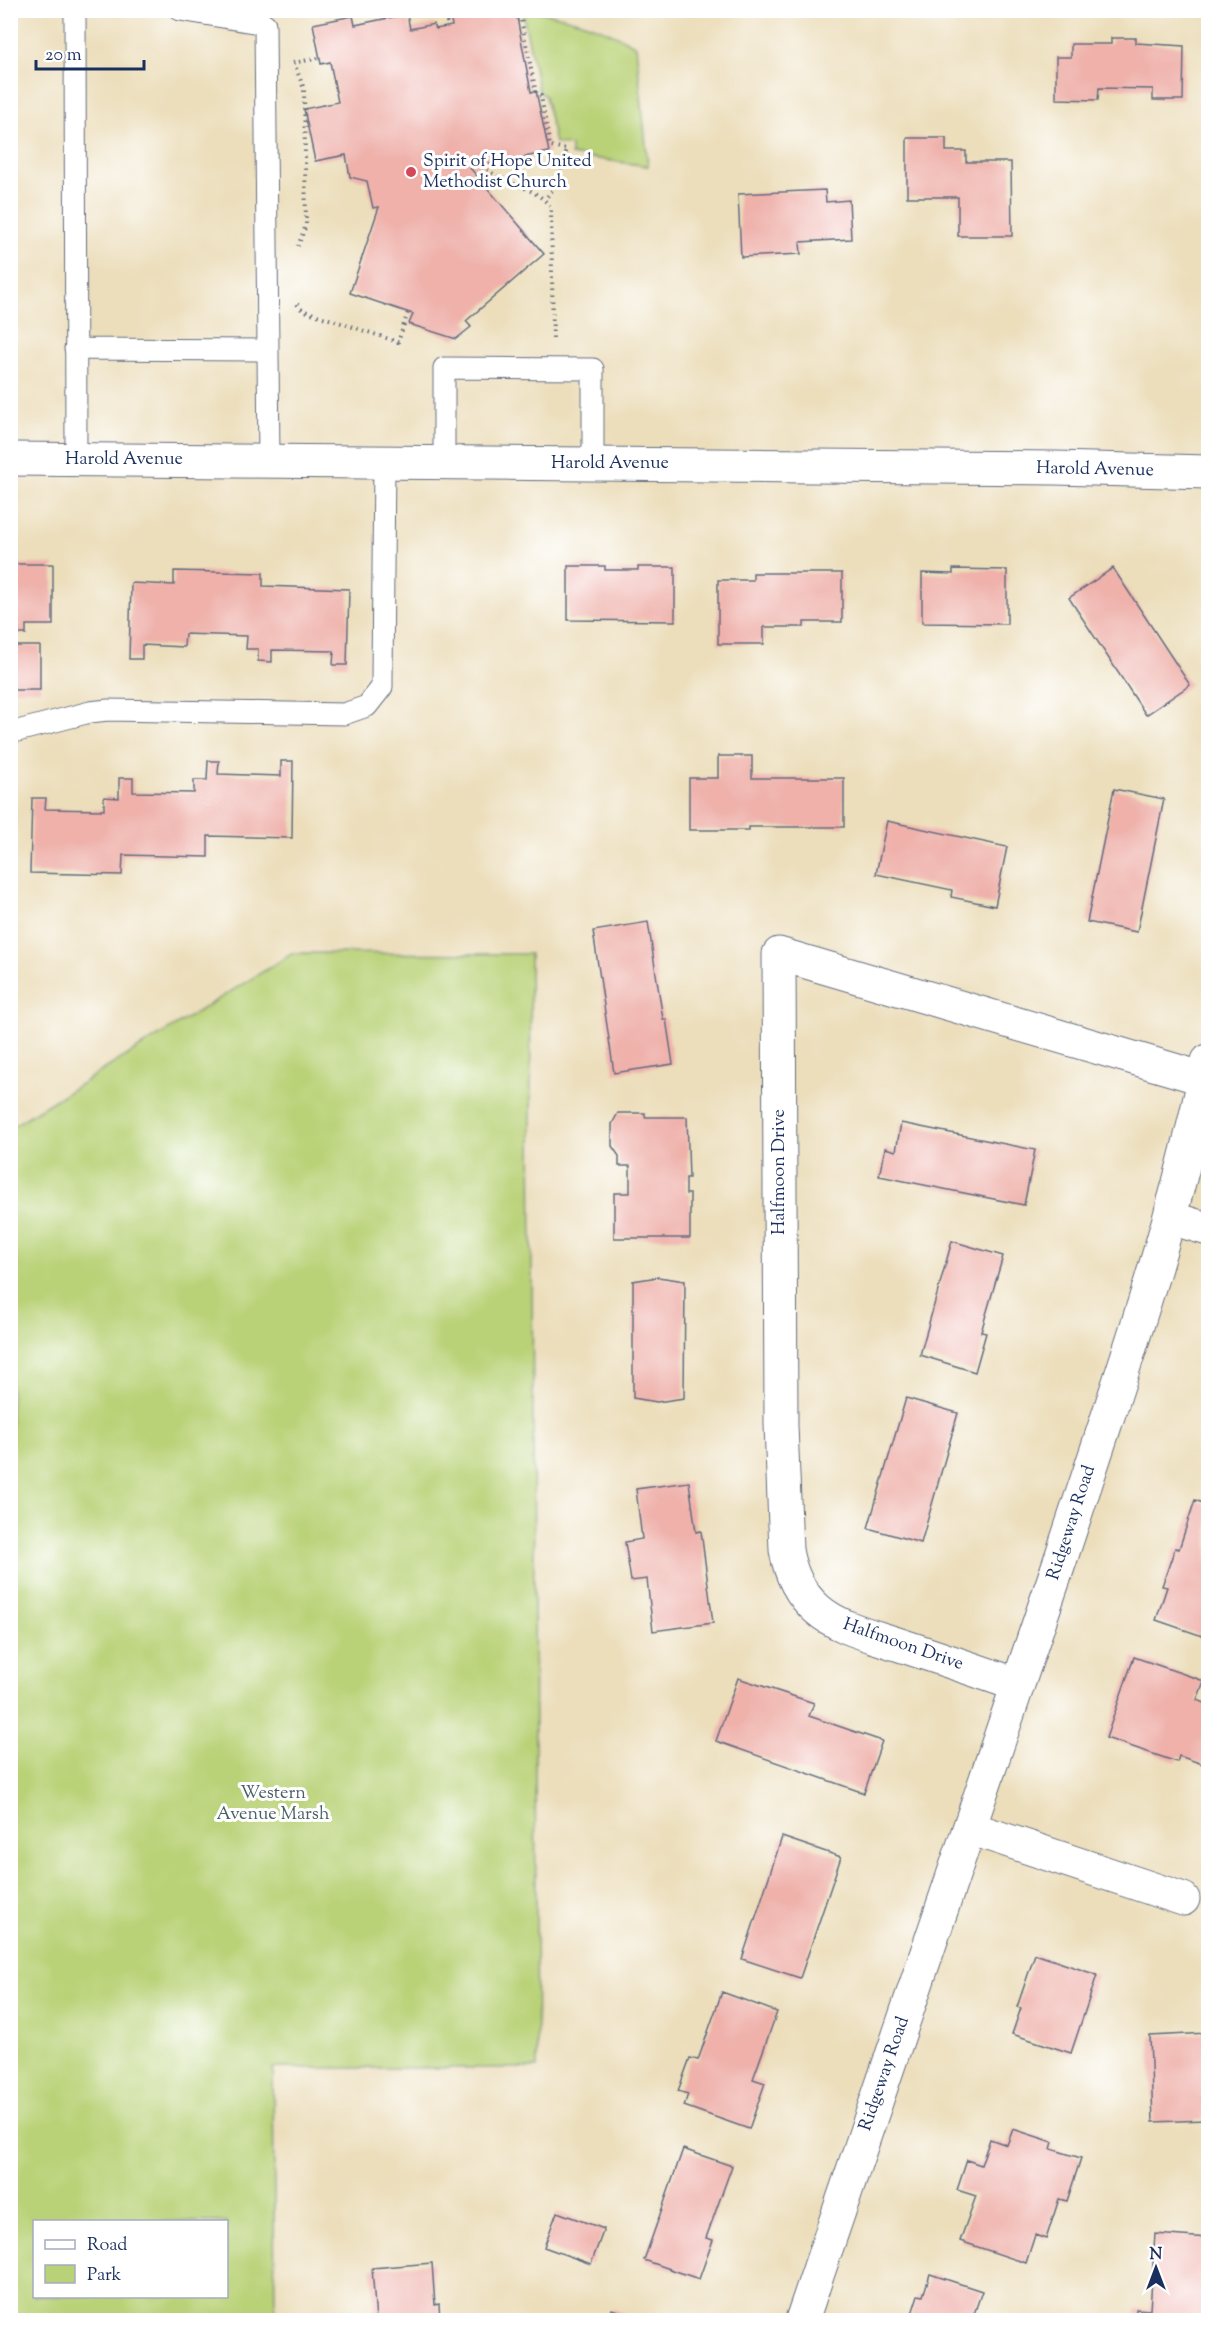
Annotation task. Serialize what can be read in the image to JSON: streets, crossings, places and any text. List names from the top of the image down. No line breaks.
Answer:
{"streets":{"street":["Harold Avenue","Halfmoon Drive","Ridgeway Road"]},"crossings":[["Halfmoon Drive","Ridgeway Road"]],"parks":["Western Avenue Marsh"],"places":["Spirit of Hope United Methodist Church"],"legend":["Road","Park"],"scale_bar":"20 m","north":"top"}
